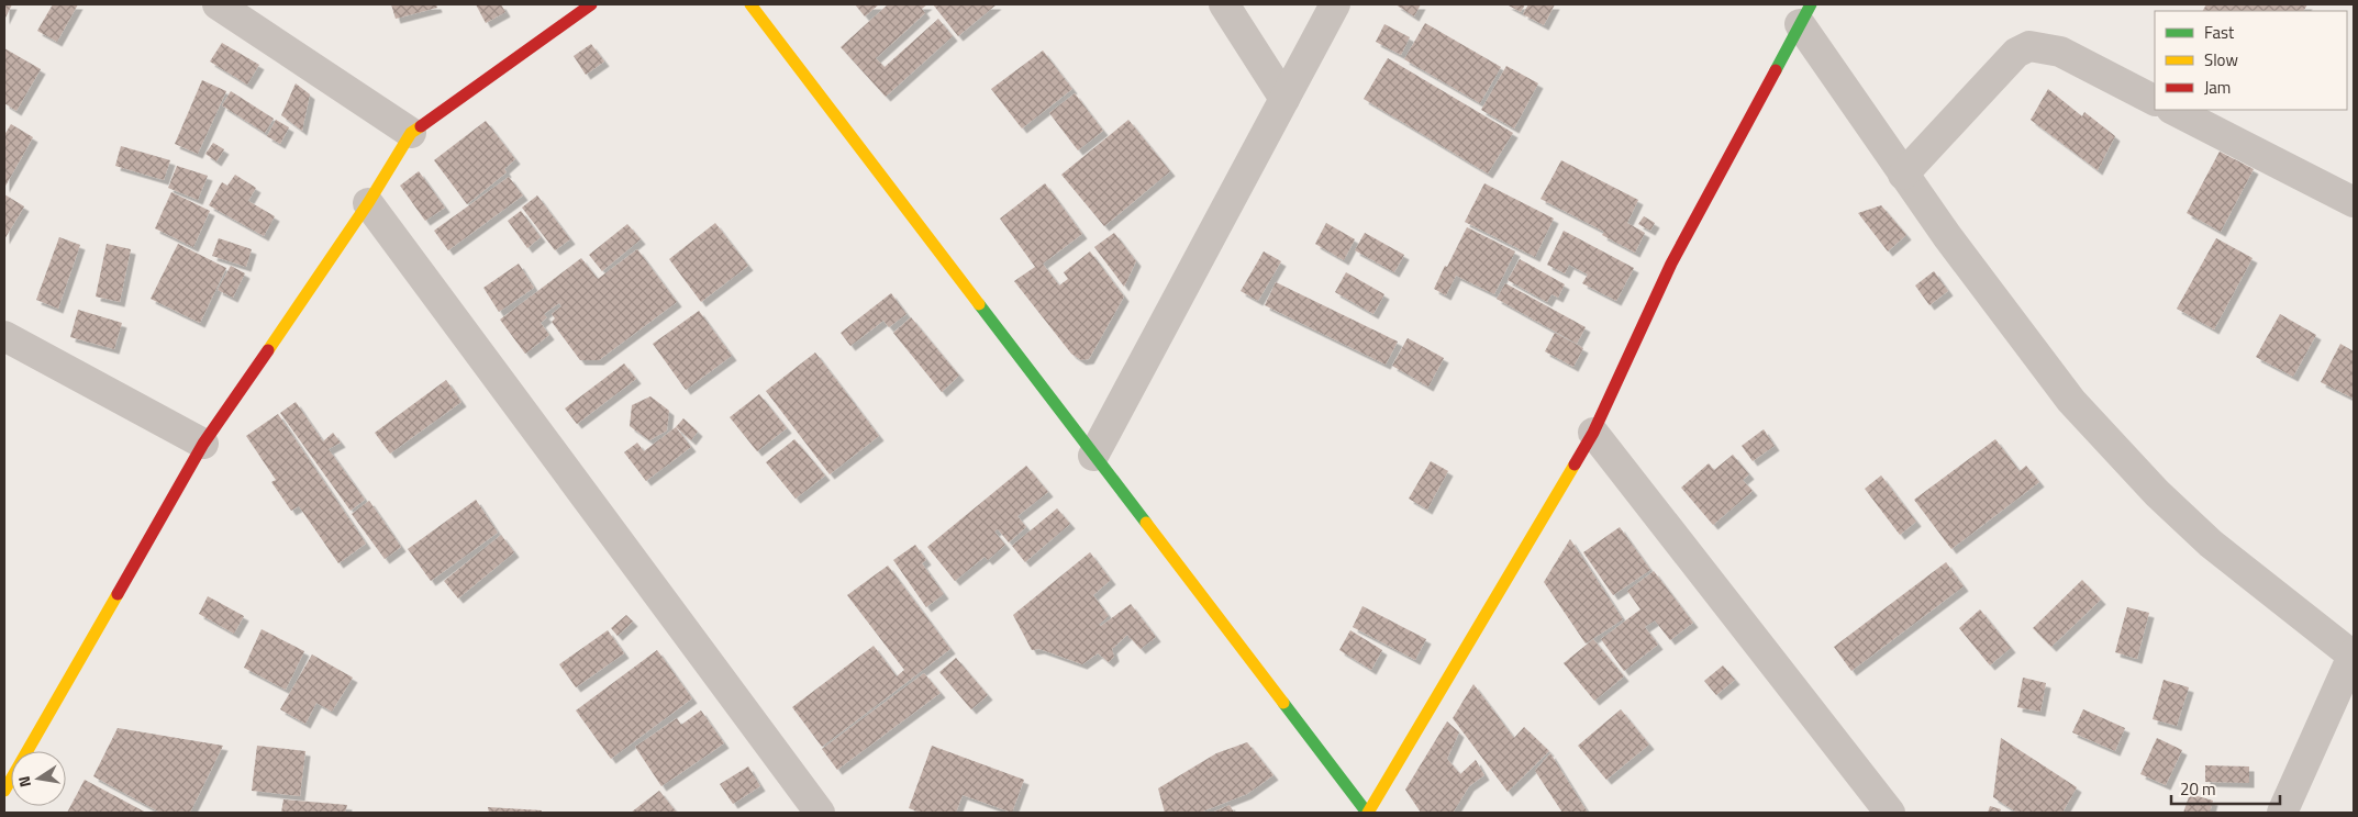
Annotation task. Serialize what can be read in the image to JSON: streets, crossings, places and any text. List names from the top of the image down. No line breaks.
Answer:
{"legend":["Fast","Slow","Jam"],"scale_bar":"20 m","north":"left"}
